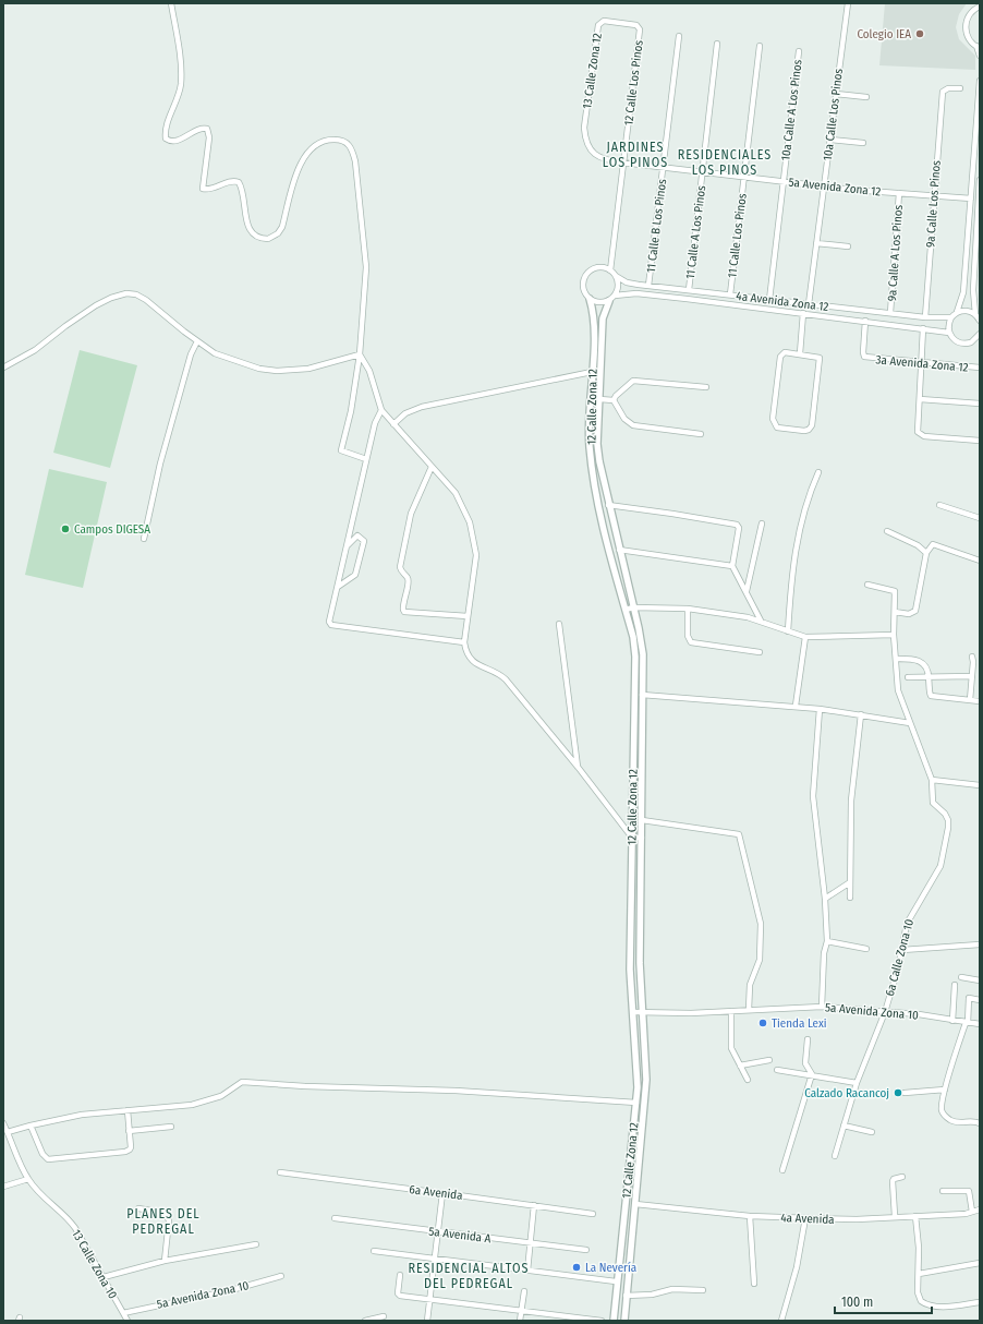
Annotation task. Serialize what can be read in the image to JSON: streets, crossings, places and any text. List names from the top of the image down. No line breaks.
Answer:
{"streets":{"street":["13 Calle Zona 12","12 Calle Los Pinos","10a Calle A Los Pinos","10a Calle Los Pinos","5a Avenida Zona 12","9a Calle Los Pinos","11 Calle B Los Pinos","11 Calle A Los Pinos","11 Calle Los Pinos","9a Calle A Los Pinos","4a Avenida Zona 12","3a Avenida Zona 12","12 Calle Zona 12","6a Calle Zona 10","5a Avenida Zona 10","6a Avenida","4a Avenida","5a Avenida A","13 Calle Zona 10"]},"crossings":[["13 Calle Zona 12","12 Calle Los Pinos"],["13 Calle Zona 12","5a Avenida Zona 12"],["12 Calle Los Pinos","5a Avenida Zona 12"],["12 Calle Los Pinos","4a Avenida Zona 12"],["12 Calle Los Pinos","12 Calle Zona 12"],["10a Calle A Los Pinos","5a Avenida Zona 12"],["10a Calle A Los Pinos","4a Avenida Zona 12"],["10a Calle Los Pinos","5a Avenida Zona 12"],["10a Calle Los Pinos","4a Avenida Zona 12"],["5a Avenida Zona 12","9a Calle Los Pinos"],["5a Avenida Zona 12","11 Calle B Los Pinos"],["5a Avenida Zona 12","11 Calle A Los Pinos"],["5a Avenida Zona 12","11 Calle Los Pinos"],["5a Avenida Zona 12","9a Calle A Los Pinos"],["9a Calle Los Pinos","4a Avenida Zona 12"],["11 Calle B Los Pinos","4a Avenida Zona 12"],["11 Calle A Los Pinos","4a Avenida Zona 12"],["11 Calle Los Pinos","4a Avenida Zona 12"],["9a Calle A Los Pinos","4a Avenida Zona 12"],["4a Avenida Zona 12","3a Avenida Zona 12"],["4a Avenida Zona 12","12 Calle Zona 12"],["12 Calle Zona 12","5a Avenida Zona 10"],["12 Calle Zona 12","4a Avenida"],["6a Calle Zona 10","5a Avenida Zona 10"],["5a Avenida Zona 10","13 Calle Zona 10"]],"districts":["JARDINES LOS PINOS","RESIDENCIALES LOS PINOS","PLANES DEL PEDREGAL","RESIDENCIAL ALTOS DEL PEDREGAL"],"places":["Colegio IEA","Campos DIGESA","Tienda Lexi","Calzado Racancoj","La Nevería"],"scale_bar":"100 m"}
